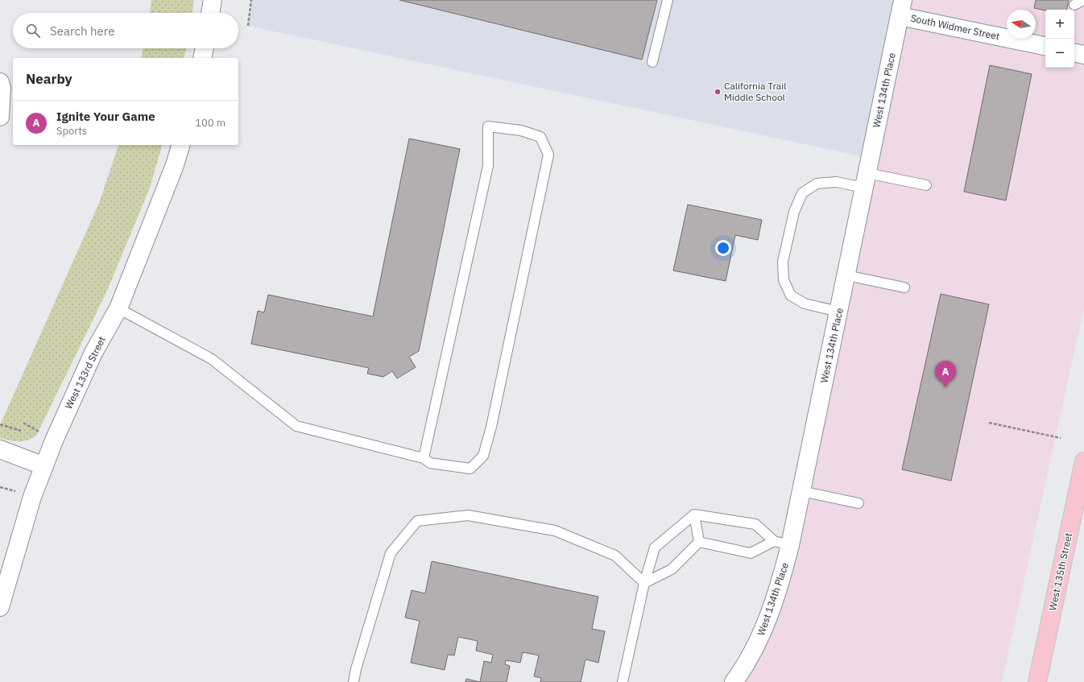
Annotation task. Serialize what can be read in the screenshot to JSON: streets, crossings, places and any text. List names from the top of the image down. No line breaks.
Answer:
{"streets":{"main road":["West 135th Street"],"street":["South Widmer Street","West 134th Place","West 133rd Street"]},"crossings":[["South Widmer Street","West 134th Place"]],"places":["California Trail Middle School"],"north":"left","page":{"map_buttons":["+","−"],"search":"Search here","heading":"Nearby","list":[{"mark":"A","name":"Ignite Your Game","note":"Sports","value":"100 m"}],"pins":"A"}}
